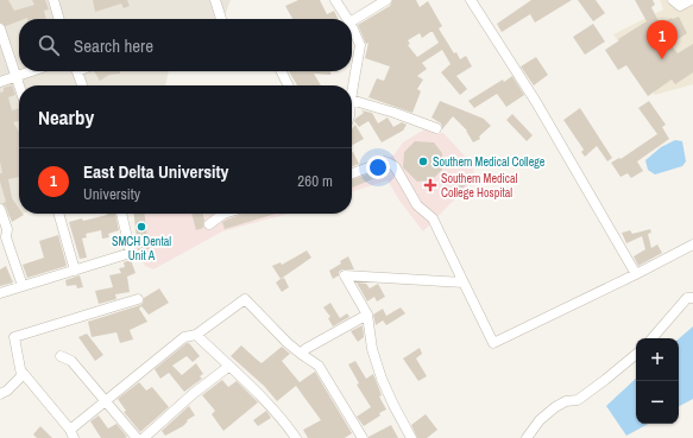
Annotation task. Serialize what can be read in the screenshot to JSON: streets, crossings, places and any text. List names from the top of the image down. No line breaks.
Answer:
{"places":{"other":["Southern Medical College","SMCH Dental Unit A"],"health":["Southern Medical College Hospital"]},"page":{"search":"Search here","pins":"1","heading":"Nearby","list":[{"mark":"1","name":"East Delta University","note":"University","value":"260 m"}],"map_buttons":["+","−"]}}
